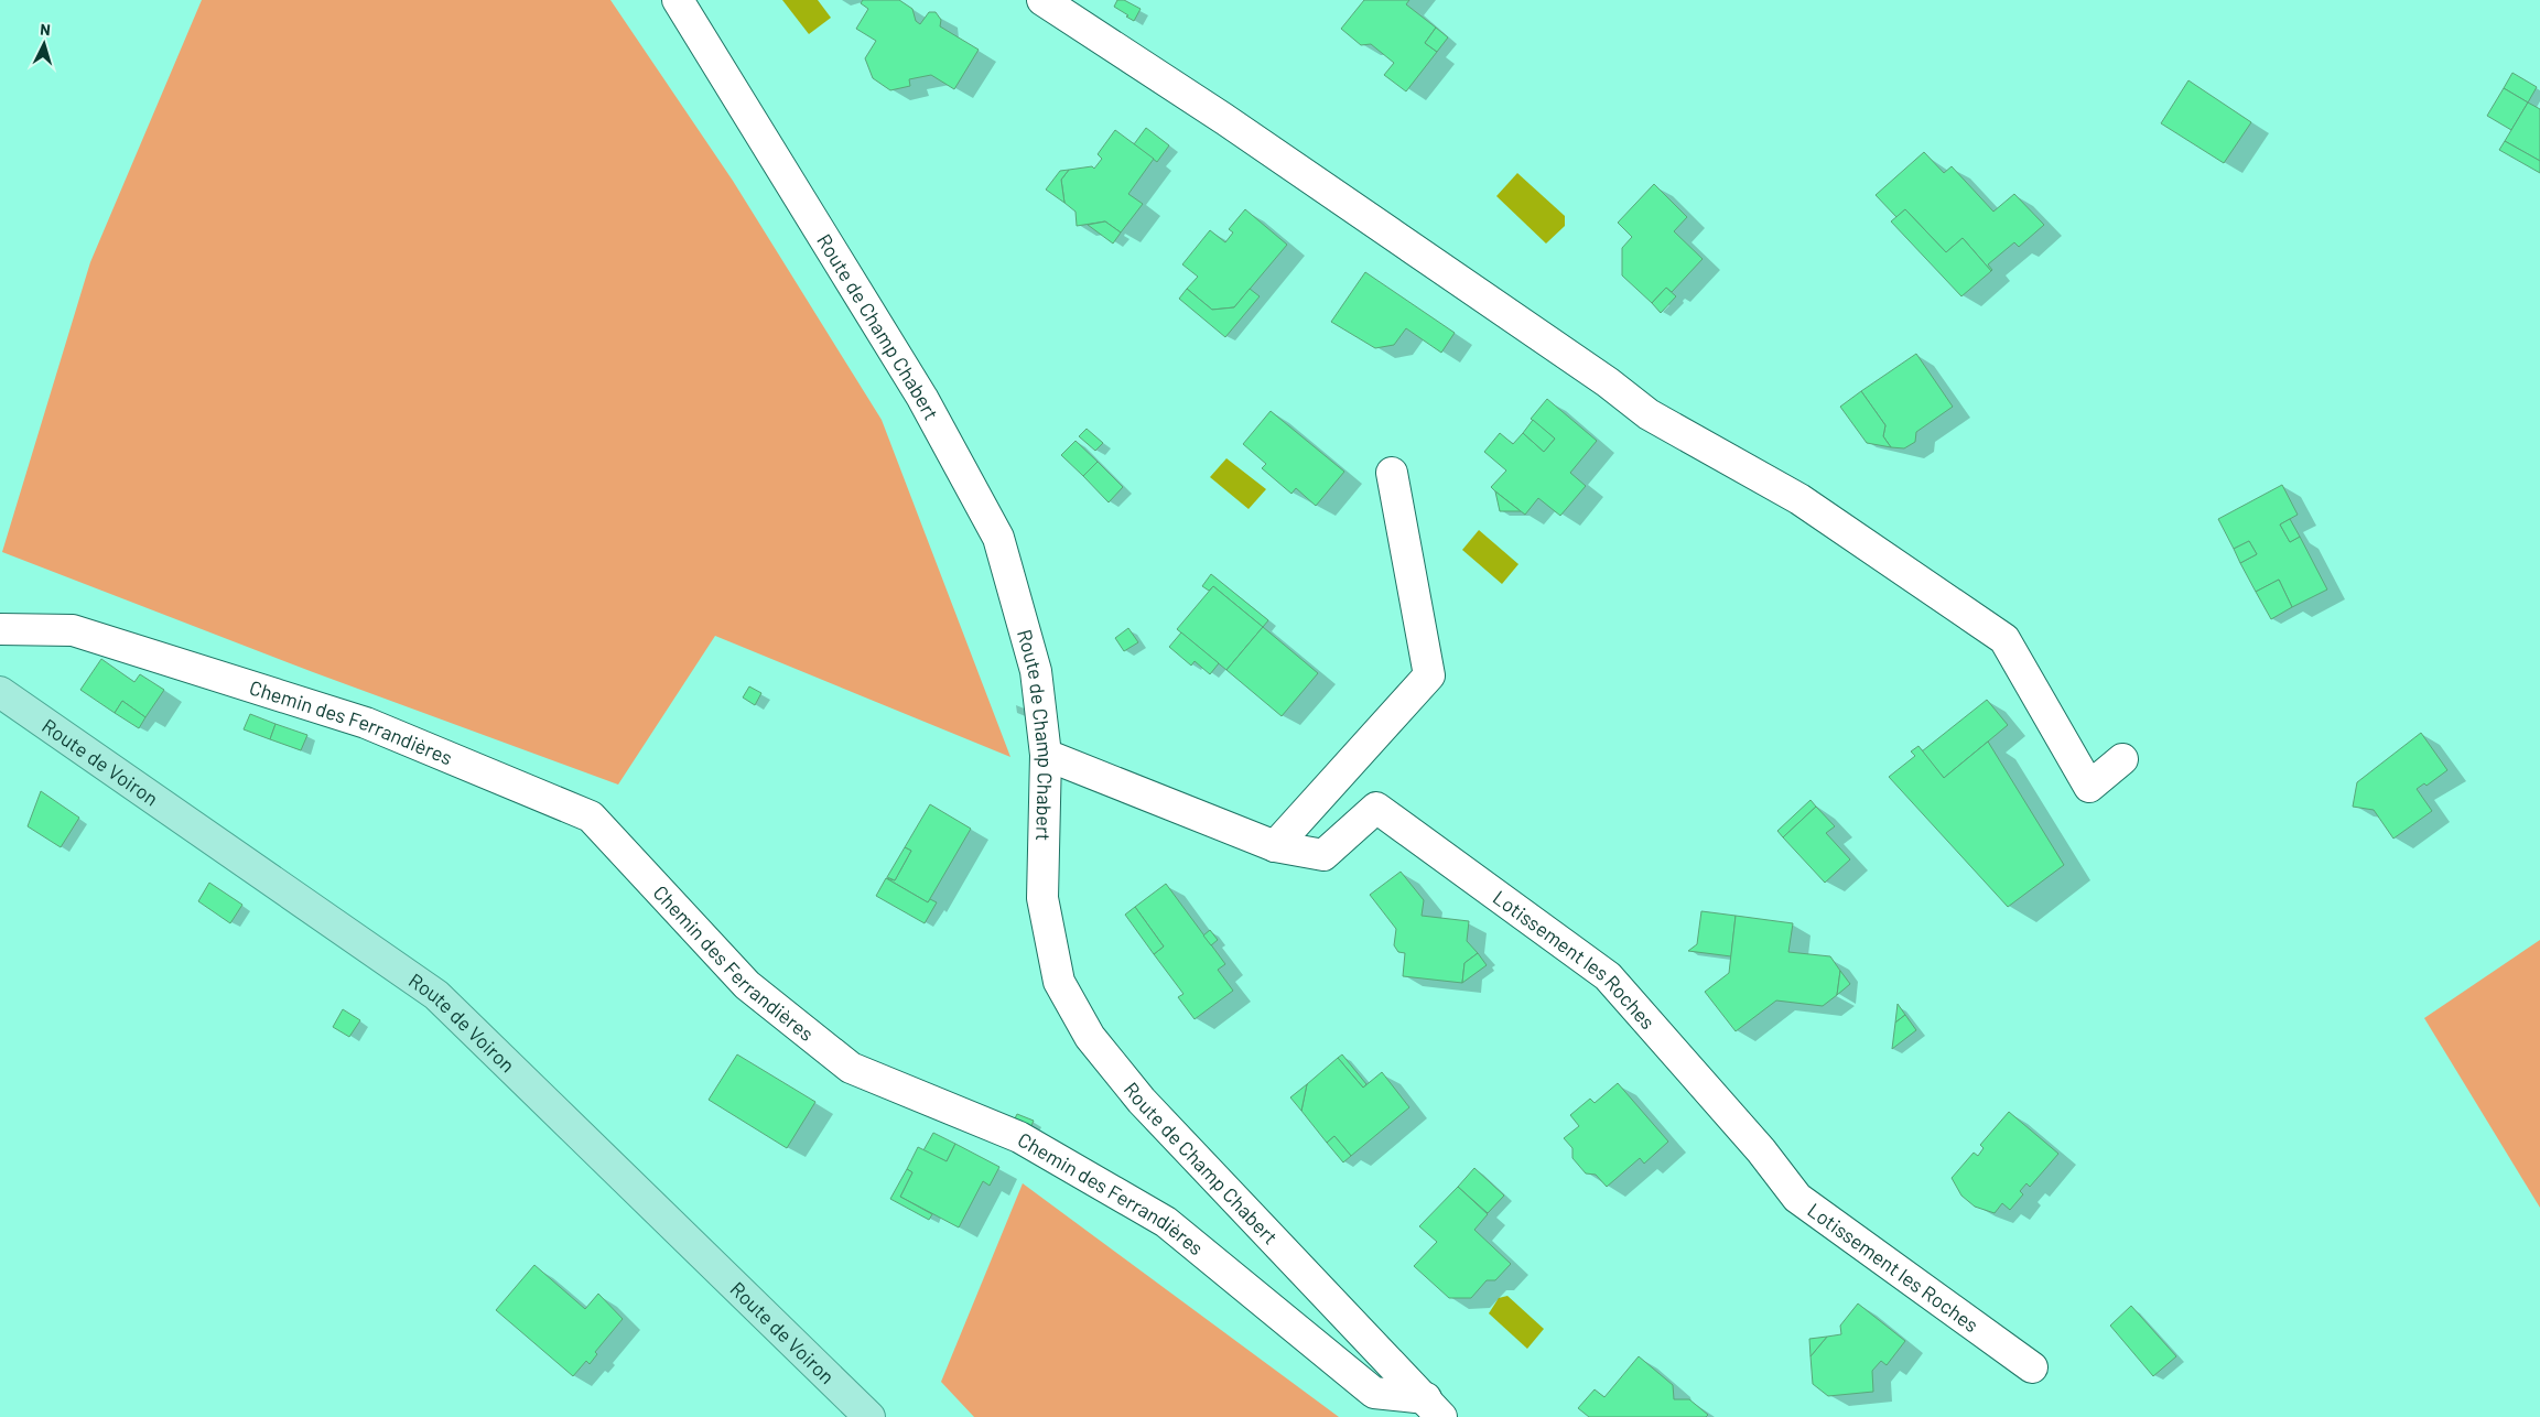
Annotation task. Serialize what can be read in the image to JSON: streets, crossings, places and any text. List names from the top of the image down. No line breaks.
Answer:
{"streets":{"main road":["Route de Voiron"],"street":["Route de Champ Chabert","Chemin des Ferrandières","Lotissement les Roches"]},"crossings":[["Route de Champ Chabert","Chemin des Ferrandières"],["Route de Champ Chabert","Lotissement les Roches"]],"north":"top"}
